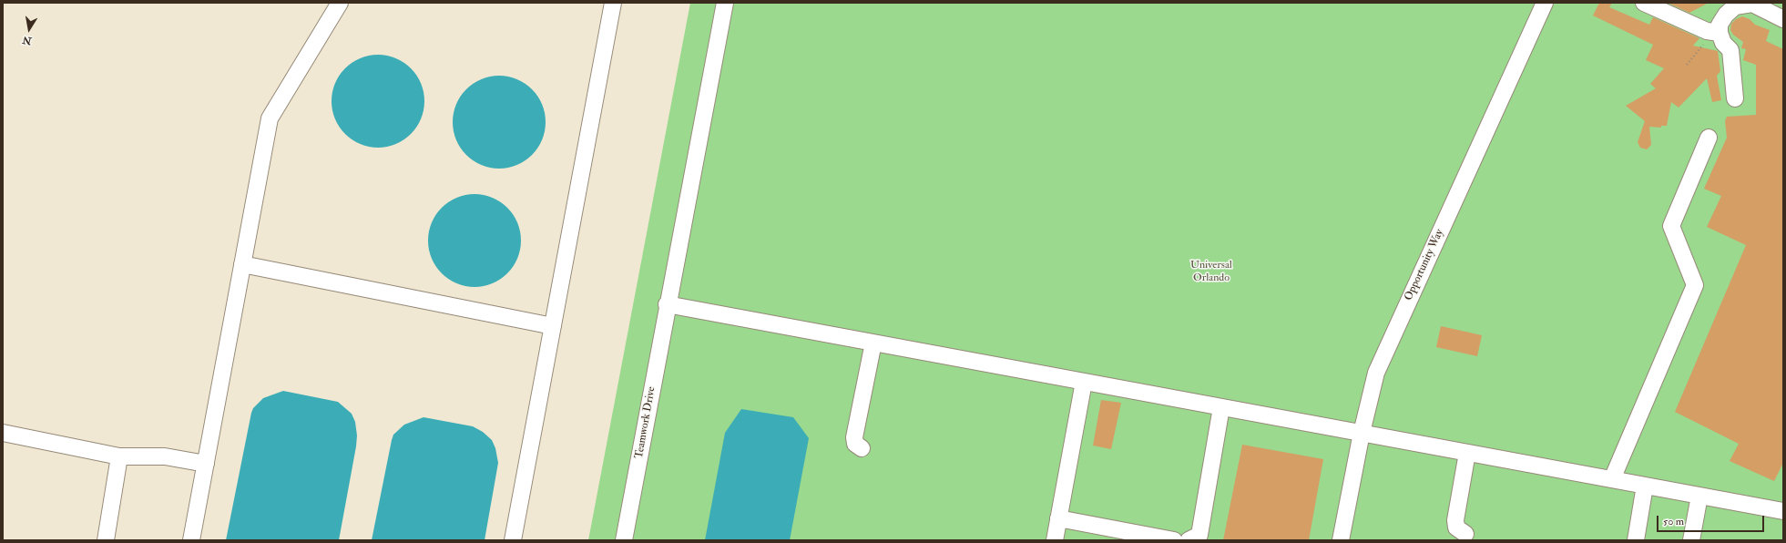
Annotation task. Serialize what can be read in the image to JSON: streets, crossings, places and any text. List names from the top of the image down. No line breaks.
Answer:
{"streets":{"street":["Opportunity Way","Teamwork Drive"]},"parks":["Universal Orlando"],"scale_bar":"50 m","north":"bottom"}
